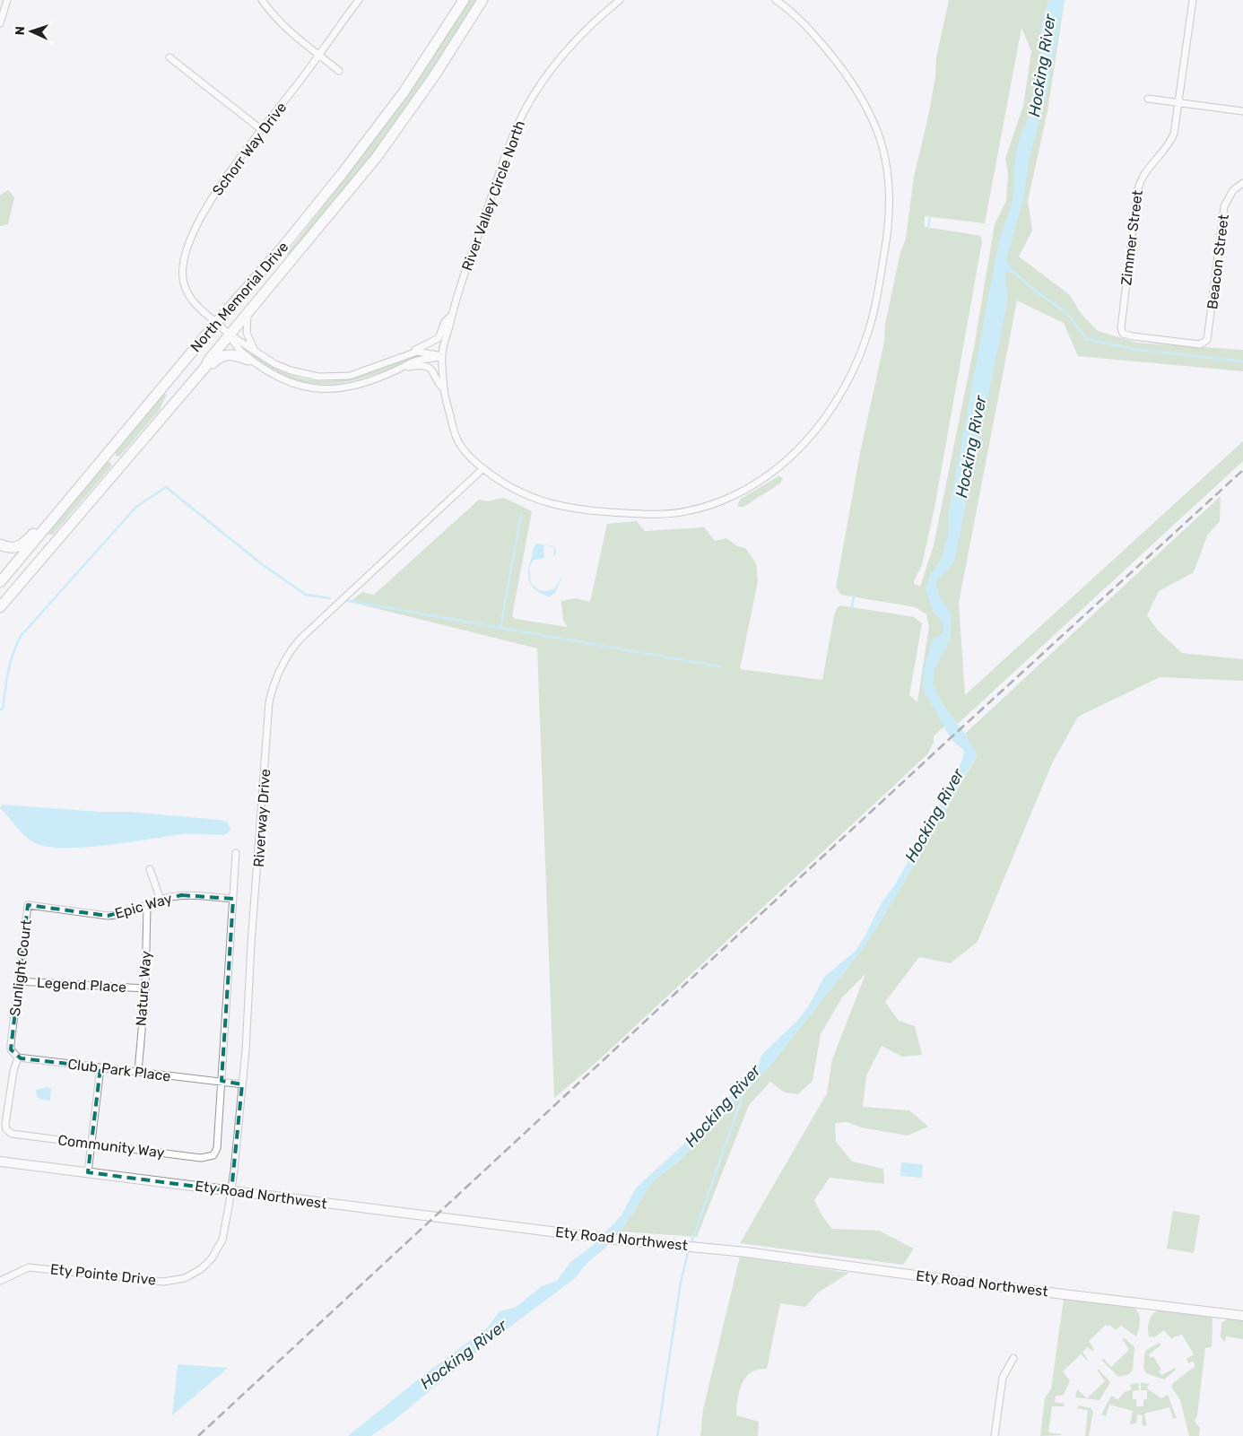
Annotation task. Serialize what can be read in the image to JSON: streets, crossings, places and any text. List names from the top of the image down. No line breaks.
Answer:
{"streets":{"main road":["North Memorial Drive"],"street":["Schorr Way Drive","River Valley Circle North","Zimmer Street","Beacon Street","Riverway Drive","Epic Way","Sunlight Court","Legend Place","Nature Way","Club Park Place","Community Way","Ety Road Northwest","Ety Pointe Drive"]},"crossings":[["Schorr Way Drive","North Memorial Drive"],["Zimmer Street","Beacon Street"],["Riverway Drive","Club Park Place"],["Riverway Drive","Ety Road Northwest"],["Riverway Drive","Ety Pointe Drive"],["Epic Way","Sunlight Court"],["Epic Way","Nature Way"],["Sunlight Court","Legend Place"],["Sunlight Court","Club Park Place"],["Sunlight Court","Community Way"],["Legend Place","Nature Way"],["Nature Way","Club Park Place"],["Club Park Place","Community Way"],["Ety Road Northwest","Ety Pointe Drive"]],"water":["Hocking River"],"north":"left"}
